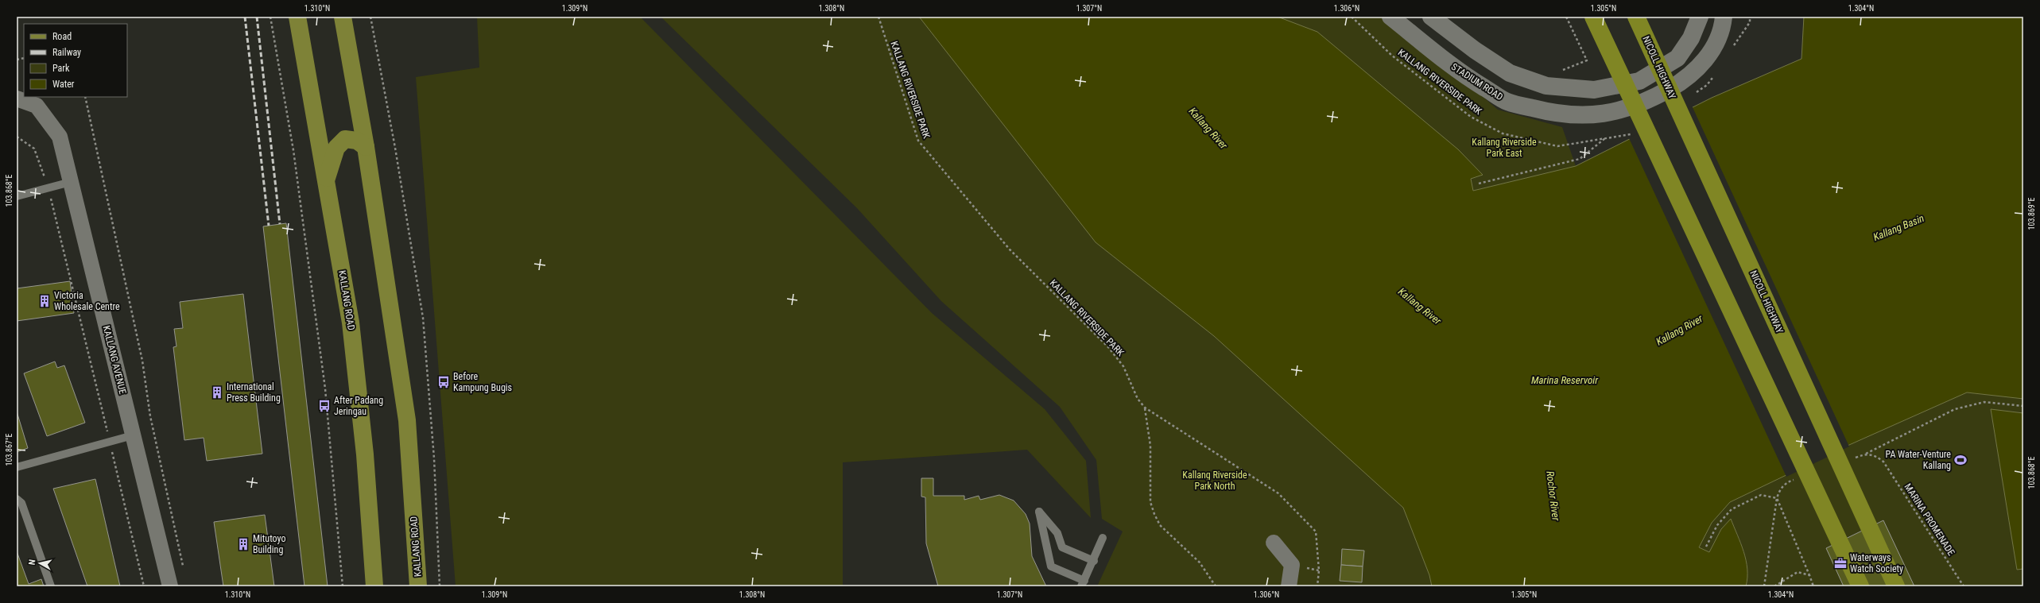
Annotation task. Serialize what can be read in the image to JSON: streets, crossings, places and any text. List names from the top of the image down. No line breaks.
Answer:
{"streets":{"highway":["NICOLL HIGHWAY"],"main road":["KALLANG ROAD"],"street":["STADIUM ROAD","KALLANG AVENUE"],"path":["KALLANG RIVERSIDE PARK","MARINA PROMENADE"]},"water":["Kallang River","Kallang Basin","Marina Reservoir","Rochor River"],"parks":["Kallang Riverside Park East","Kallang Riverside Park North"],"places":{"building":["Victoria Wholesale Centre","International Press Building","Mitutoyo Building"],"bus stop":["Before Kampung Bugis","After Padang Jeringau"],"sports":["PA Water-Venture Kallang"],"office":["Waterways Watch Society"]},"legend":["Road","Railway","Park","Water"],"north":"left","coordinates":["1.310°N","1.309°N","1.308°N","1.307°N","1.306°N","1.305°N","1.304°N","103.868°E","103.869°E","103.867°E"]}
